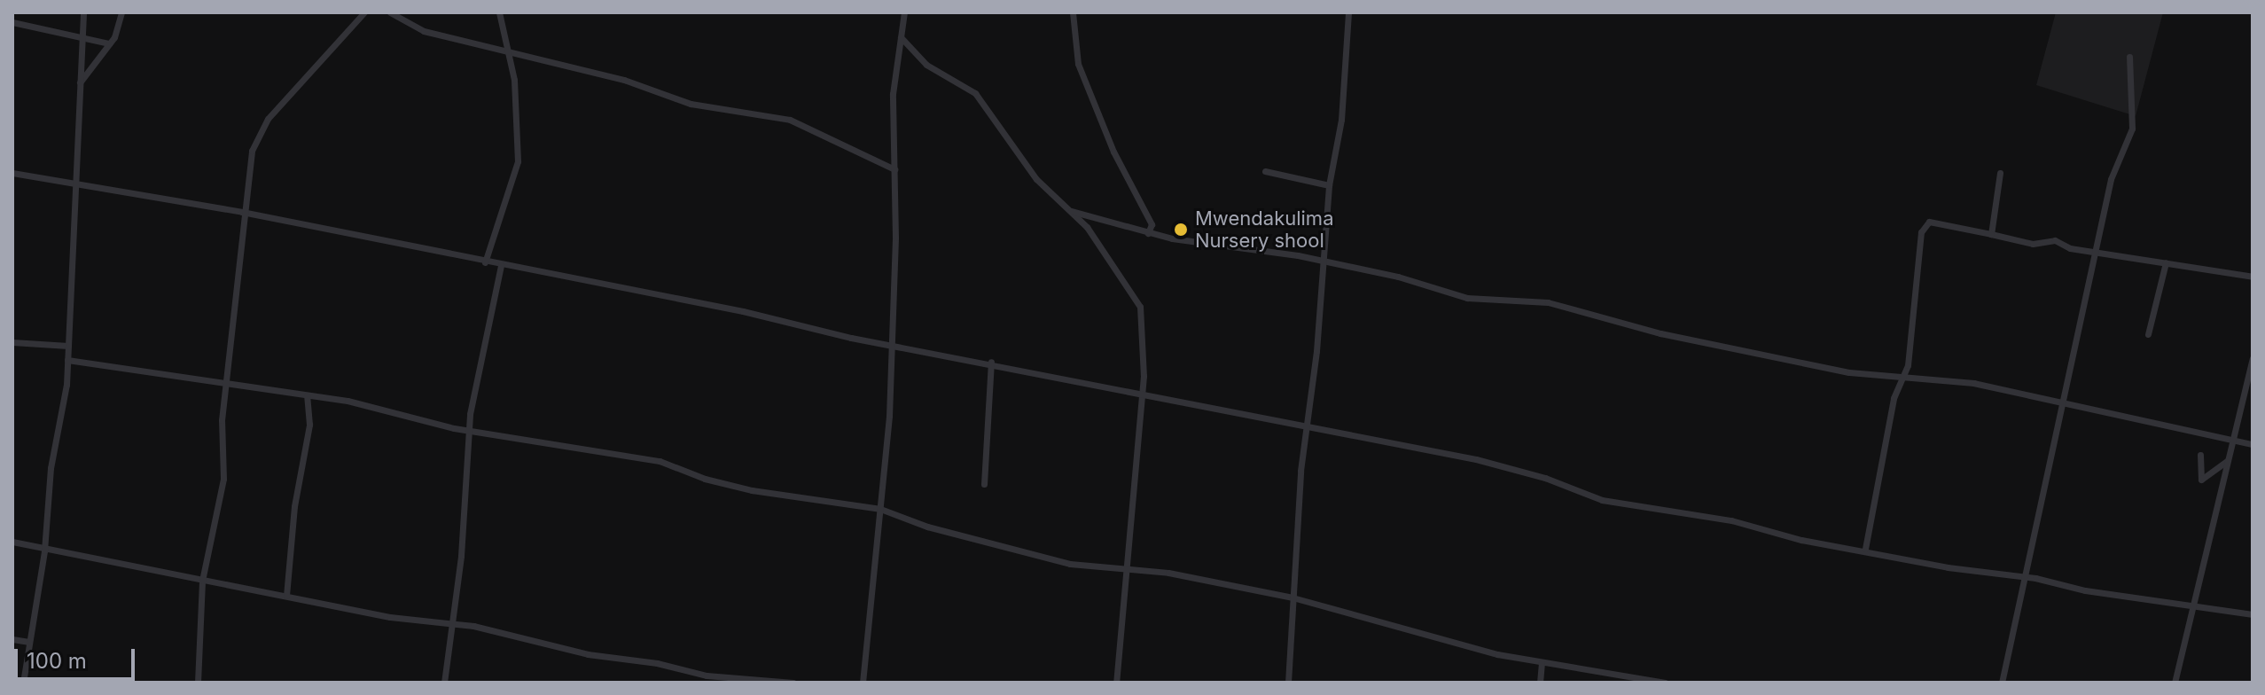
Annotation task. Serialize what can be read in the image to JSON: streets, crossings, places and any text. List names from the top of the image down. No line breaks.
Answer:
{"places":["Mwendakulima Nursery shool"],"scale_bar":"100 m"}
